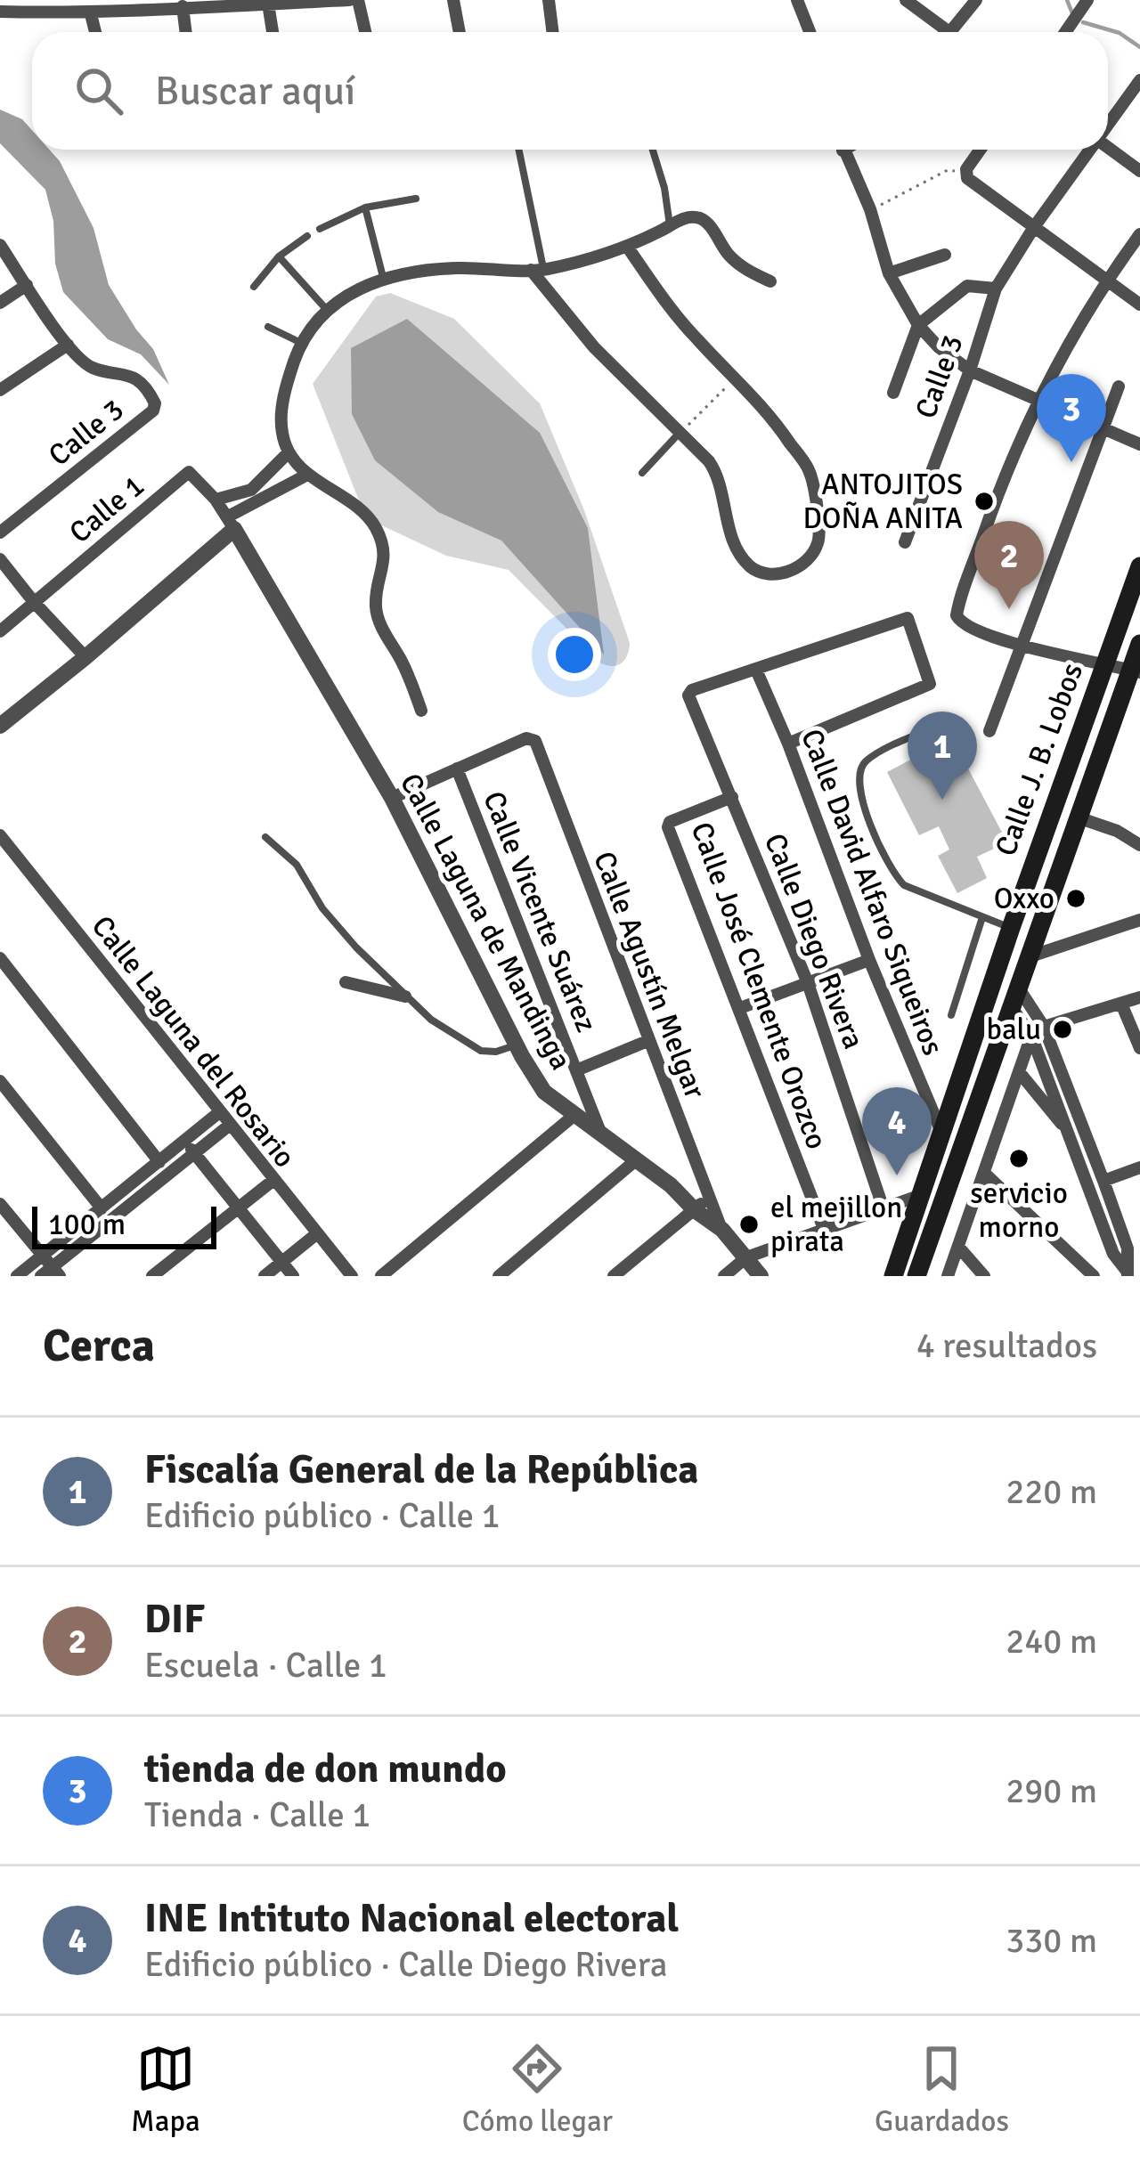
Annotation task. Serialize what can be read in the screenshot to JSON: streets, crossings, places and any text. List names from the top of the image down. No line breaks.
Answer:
{"streets":{"main road":["Calle J. B. Lobos"],"street":["Calle 3","Calle 1","Calle David Alfaro Siqueiros","Calle Vicente Suárez","Calle Laguna de Mandinga","Calle Diego Rivera","Calle Agustín Melgar","Calle José Clemente Orozco","Calle Laguna del Rosario"]},"crossings":[["Calle 1","Calle Laguna de Mandinga"],["Calle J. B. Lobos","Calle David Alfaro Siqueiros"],["Calle David Alfaro Siqueiros","Calle Diego Rivera"],["Calle Vicente Suárez","Calle Laguna de Mandinga"],["Calle Vicente Suárez","Calle Agustín Melgar"],["Calle Laguna de Mandinga","Calle Agustín Melgar"],["Calle Diego Rivera","Calle José Clemente Orozco"]],"places":["ANTOJITOS DOÑA ANITA","Oxxo","balu","servicio morno","el mejillon pirata"],"scale_bar":"100 m","page":{"search":"Buscar aquí","pins":["3","2","1","4"],"scale":"100 m","heading":["Cerca","4 resultados"],"list":[{"mark":"1","name":"Fiscalía General de la República","note":"Edificio público · Calle 1","value":"220 m"},{"mark":"2","name":"DIF","note":"Escuela · Calle 1","value":"240 m"},{"mark":"3","name":"tienda de don mundo","note":"Tienda · Calle 1","value":"290 m"},{"mark":"4","name":"INE Intituto Nacional electoral","note":"Edificio público · Calle Diego Rivera","value":"330 m"}],"nav":["Mapa","Cómo llegar","Guardados"]}}
